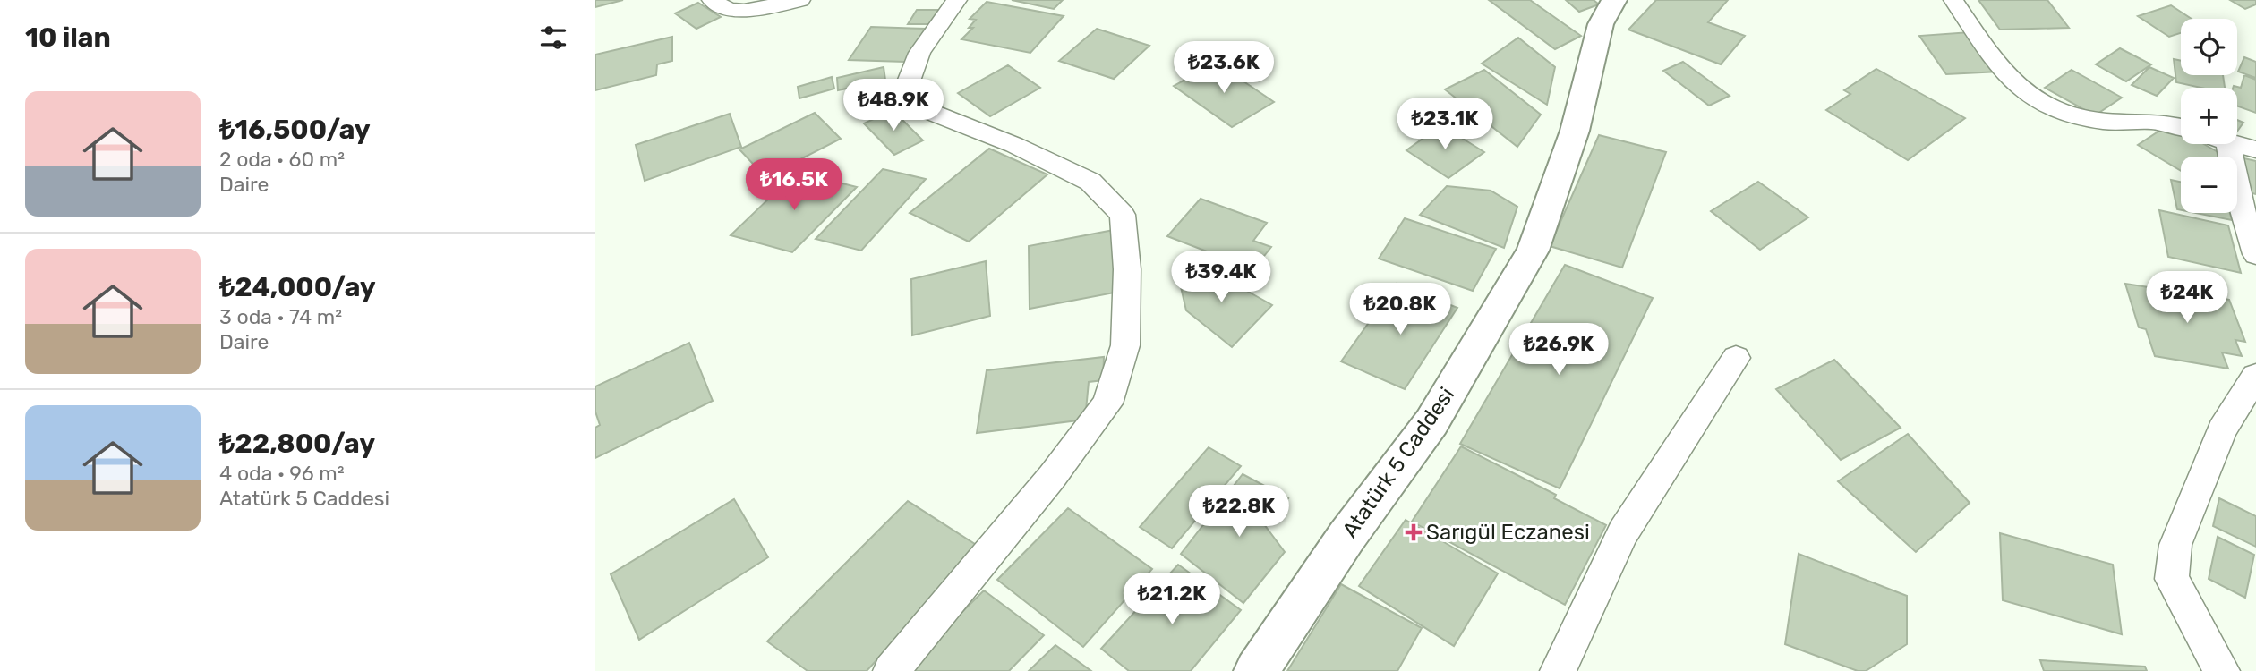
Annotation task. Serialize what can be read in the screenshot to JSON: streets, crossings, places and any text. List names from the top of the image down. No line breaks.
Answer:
{"streets":{"main road":["Atatürk 5 Caddesi"]},"places":{"health":["Sarıgül Eczanesi"]},"page":{"heading":"10 ilan","map_buttons":["+","−"],"price":["₺23.6K","₺48.9K","₺23.1K","₺16.5K","₺39.4K","₺24K","₺20.8K","₺26.9K","₺22.8K","₺21.2K"],"list":[{"name":"₺16,500/ay","note":"2 oda · 60 m² · Daire"},{"name":"₺24,000/ay","note":"3 oda · 74 m² · Daire"},{"name":"₺22,800/ay","note":"4 oda · 96 m² · Atatürk 5 Caddesi"}]}}
